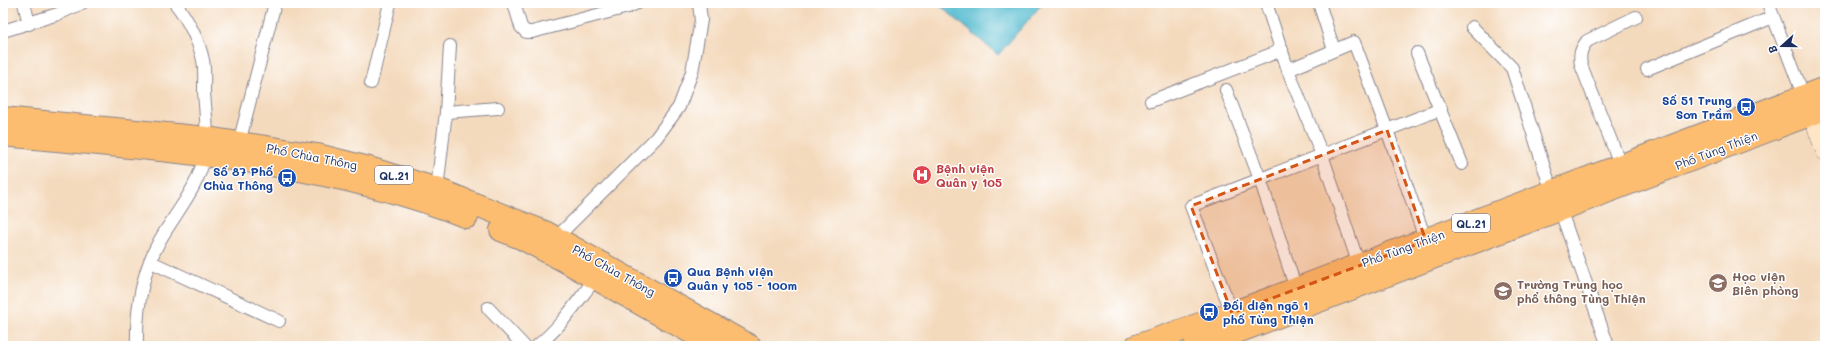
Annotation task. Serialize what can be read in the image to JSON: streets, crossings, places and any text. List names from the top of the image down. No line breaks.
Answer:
{"streets":{"highway":["Phố Tùng Thiện","Phố Chùa Thông","QL.21"]},"crossings":[["Phố Tùng Thiện","QL.21"]],"places":{"bus stop":["Số 51 Trung Sơn Trầm","Số 87 Phố Chùa Thông","Qua Bệnh viện Quân y 105 - 100m","Đối diện ngõ 1 phố Tùng Thiện"],"hospital":["Bệnh viện Quân y 105"],"school or university":["Học viện Biên phòng","Trường Trung học phổ thông Tùng Thiện"]},"north":"left"}
